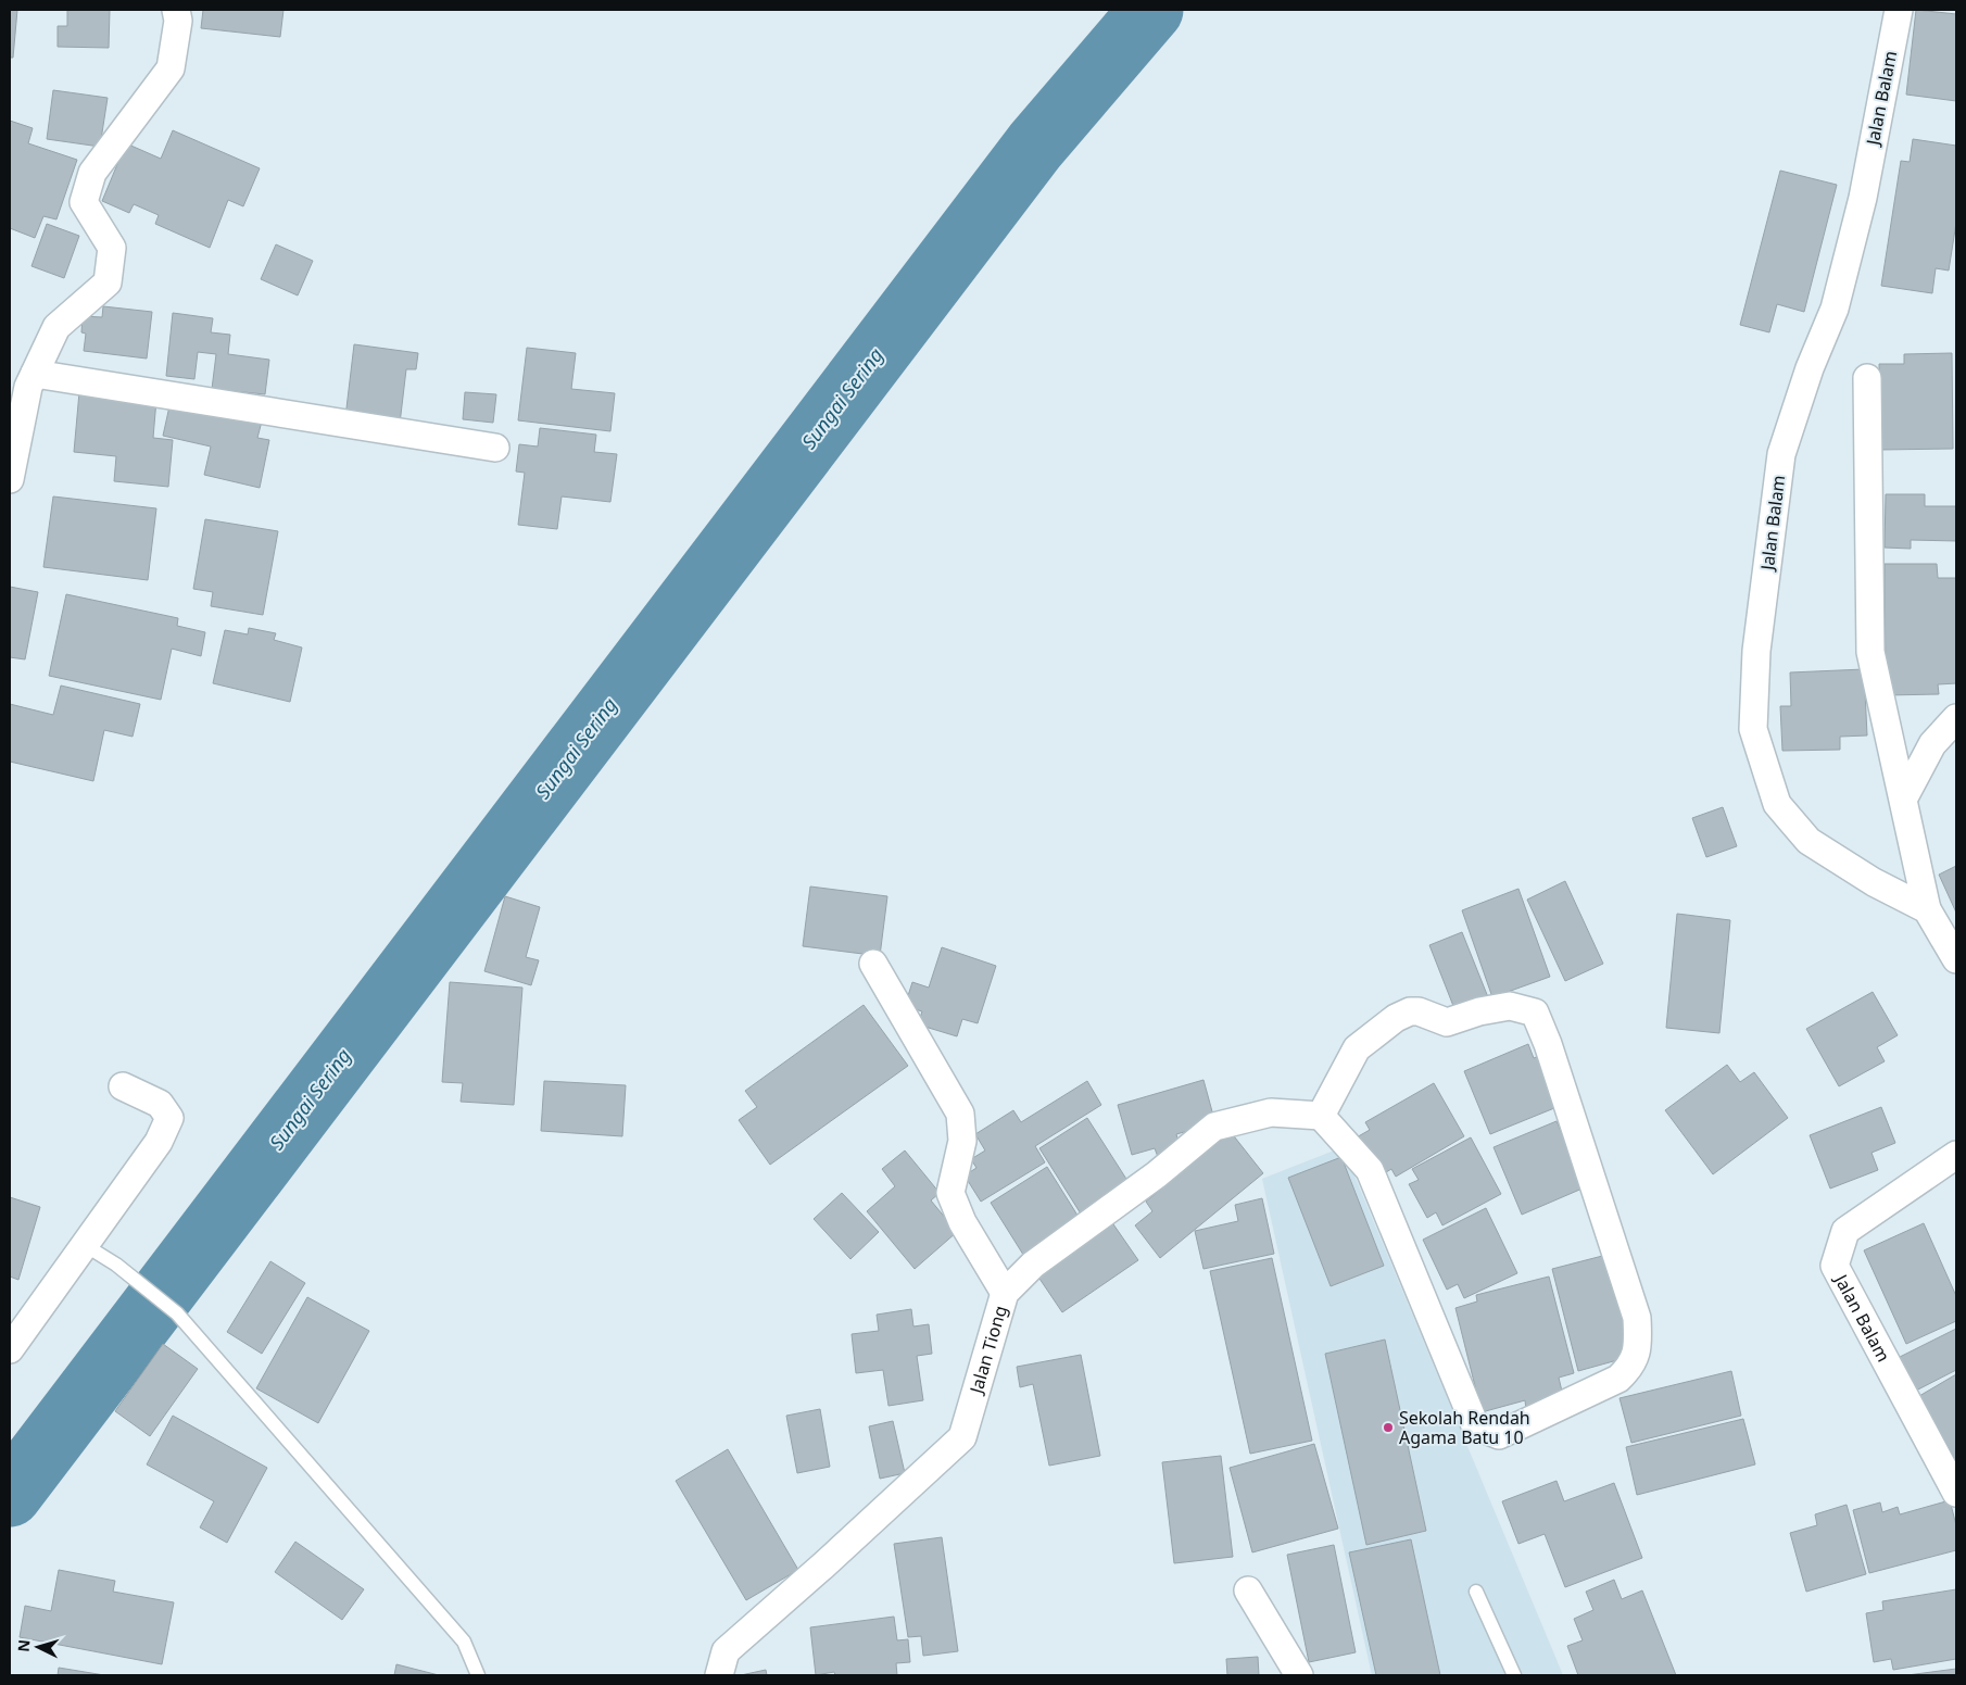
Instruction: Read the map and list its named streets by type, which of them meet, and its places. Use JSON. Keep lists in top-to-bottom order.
{
  "streets": {
    "street": ["Jalan Balam", "Jalan Tiong"]
  },
  "water": ["Sungai Sering"],
  "places": ["Sekolah Rendah Agama Batu 10"],
  "north": "left"
}
